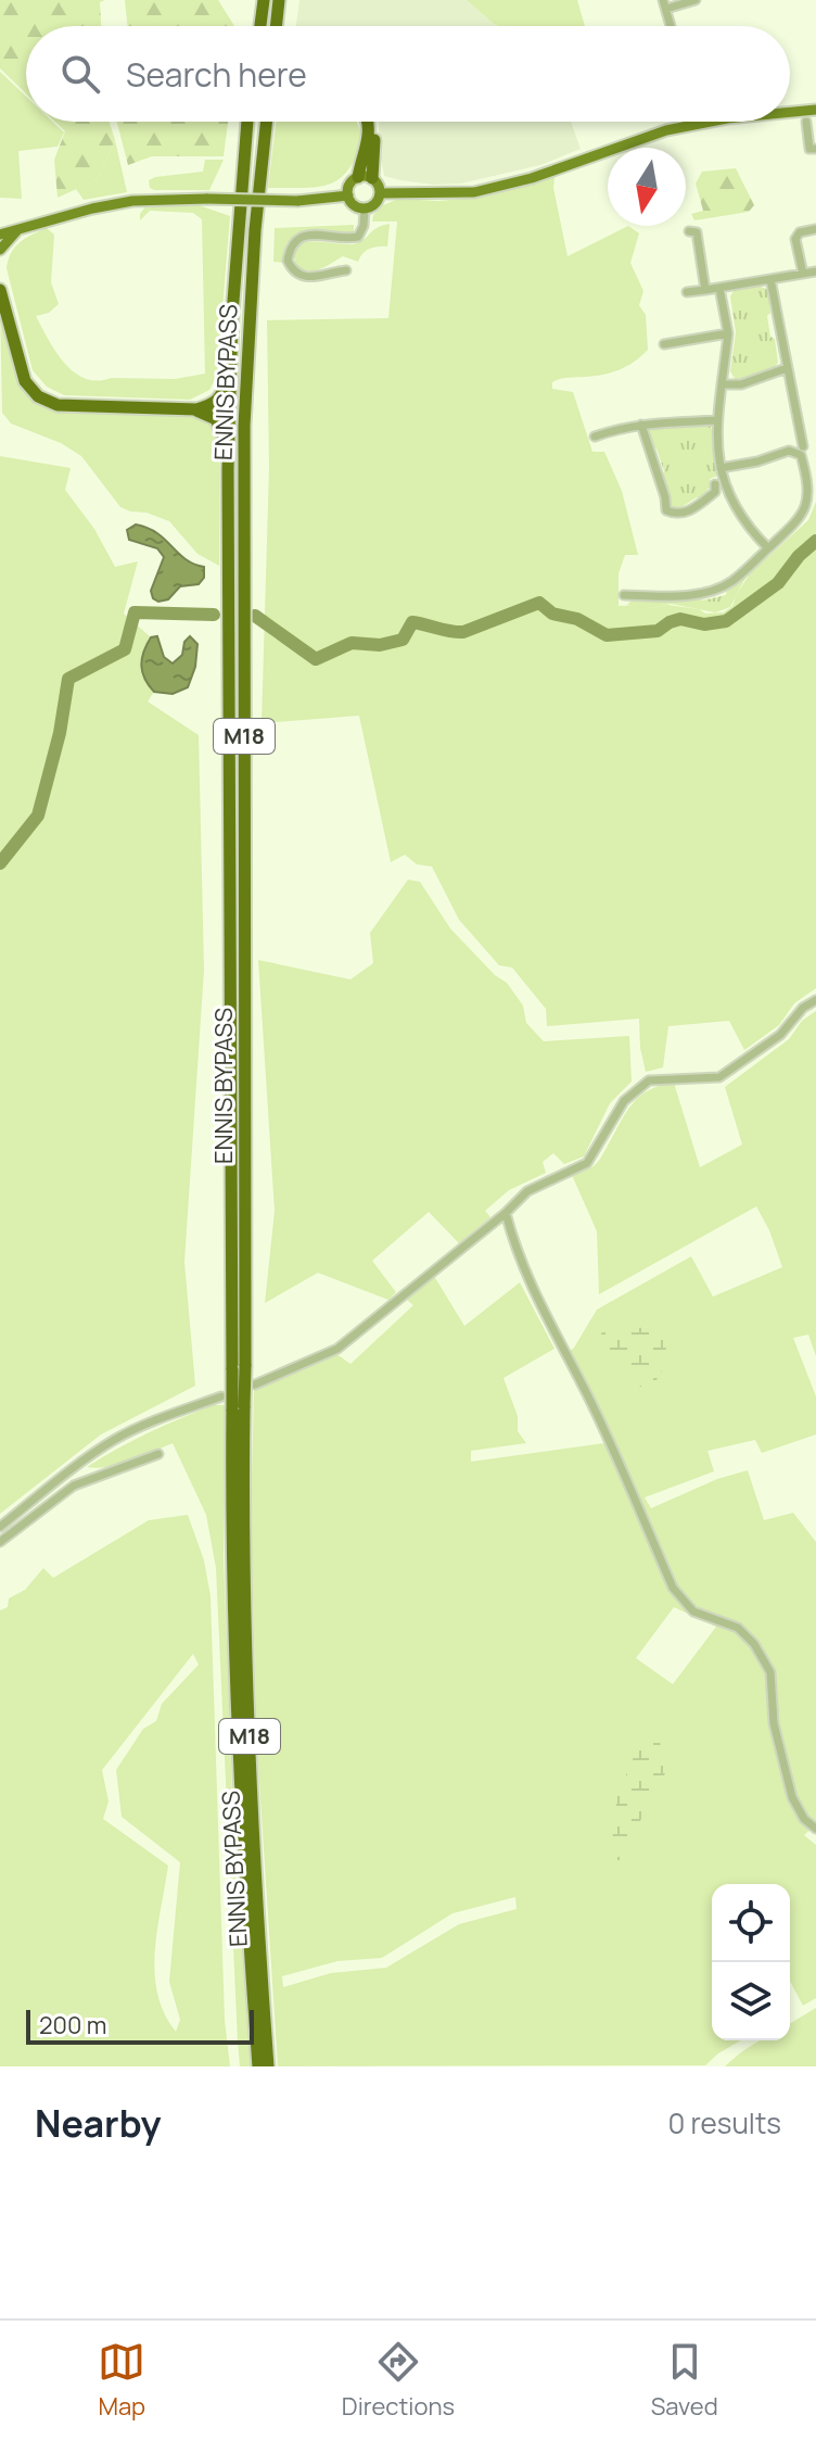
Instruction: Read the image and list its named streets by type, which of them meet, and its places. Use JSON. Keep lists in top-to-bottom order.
{
  "streets": {
    "highway": ["ENNIS BYPASS", "M18"]
  },
  "scale_bar": "200 m",
  "north": "bottom",
  "page": {
    "search": "Search here",
    "scale": "200 m",
    "heading": ["Nearby", "0 results"],
    "nav": ["Map", "Directions", "Saved"]
  }
}
